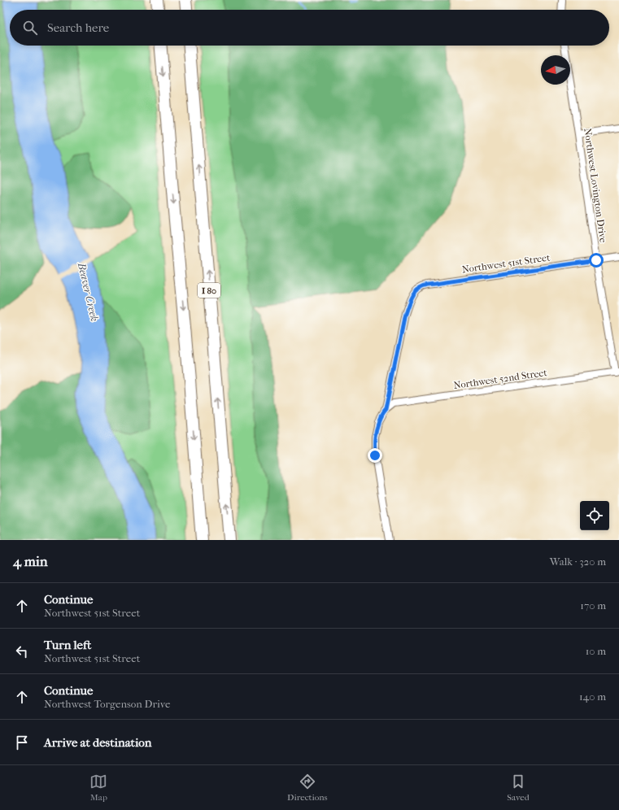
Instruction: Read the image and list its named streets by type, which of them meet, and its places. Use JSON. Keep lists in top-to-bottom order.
{
  "streets": {
    "highway": ["I 80"],
    "street": ["Northwest Lovington Drive", "Northwest 51st Street", "Northwest 52nd Street"]
  },
  "crossings": [
    ["Northwest Lovington Drive", "Northwest 51st Street"],
    ["Northwest Lovington Drive", "Northwest 52nd Street"],
    ["Northwest 51st Street", "Northwest 52nd Street"]
  ],
  "water": ["Beaver Creek"],
  "north": "left",
  "page": {
    "search": "Search here",
    "heading": ["4 min", "Walk · 320 m"],
    "list": [
      ["Continue", "Northwest 51st Street", "170 m"],
      ["Turn left", "Northwest 51st Street", "10 m"],
      ["Continue", "Northwest Torgenson Drive", "140 m"],
      "Arrive at destination"
    ],
    "nav": ["Map", "Directions", "Saved"]
  }
}
